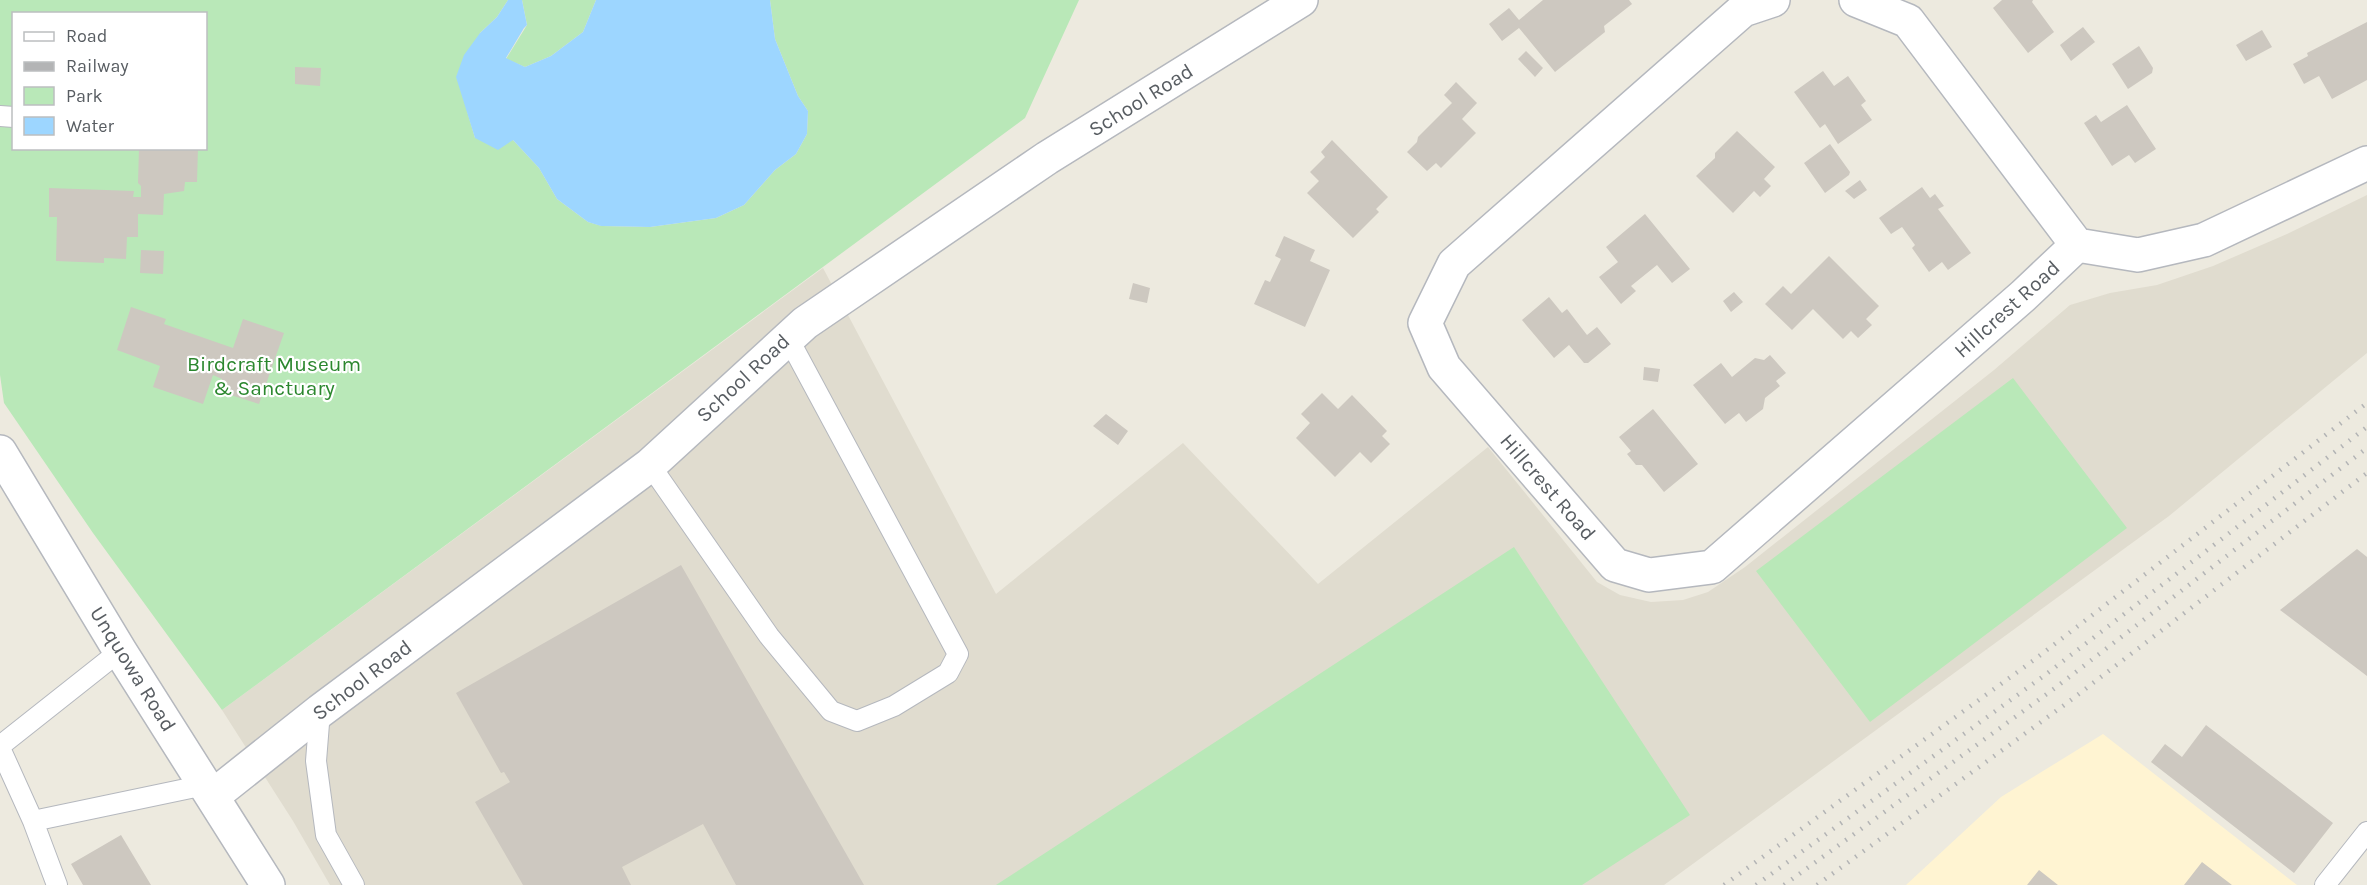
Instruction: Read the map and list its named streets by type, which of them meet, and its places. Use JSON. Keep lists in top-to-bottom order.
{
  "streets": {
    "street": ["School Road", "Hillcrest Road", "Unquowa Road"]
  },
  "crossings": [
    ["School Road", "Unquowa Road"]
  ],
  "parks": ["Birdcraft Museum & Sanctuary"],
  "legend": [
    "Road",
    "Railway",
    "Park",
    "Water"
  ]
}
